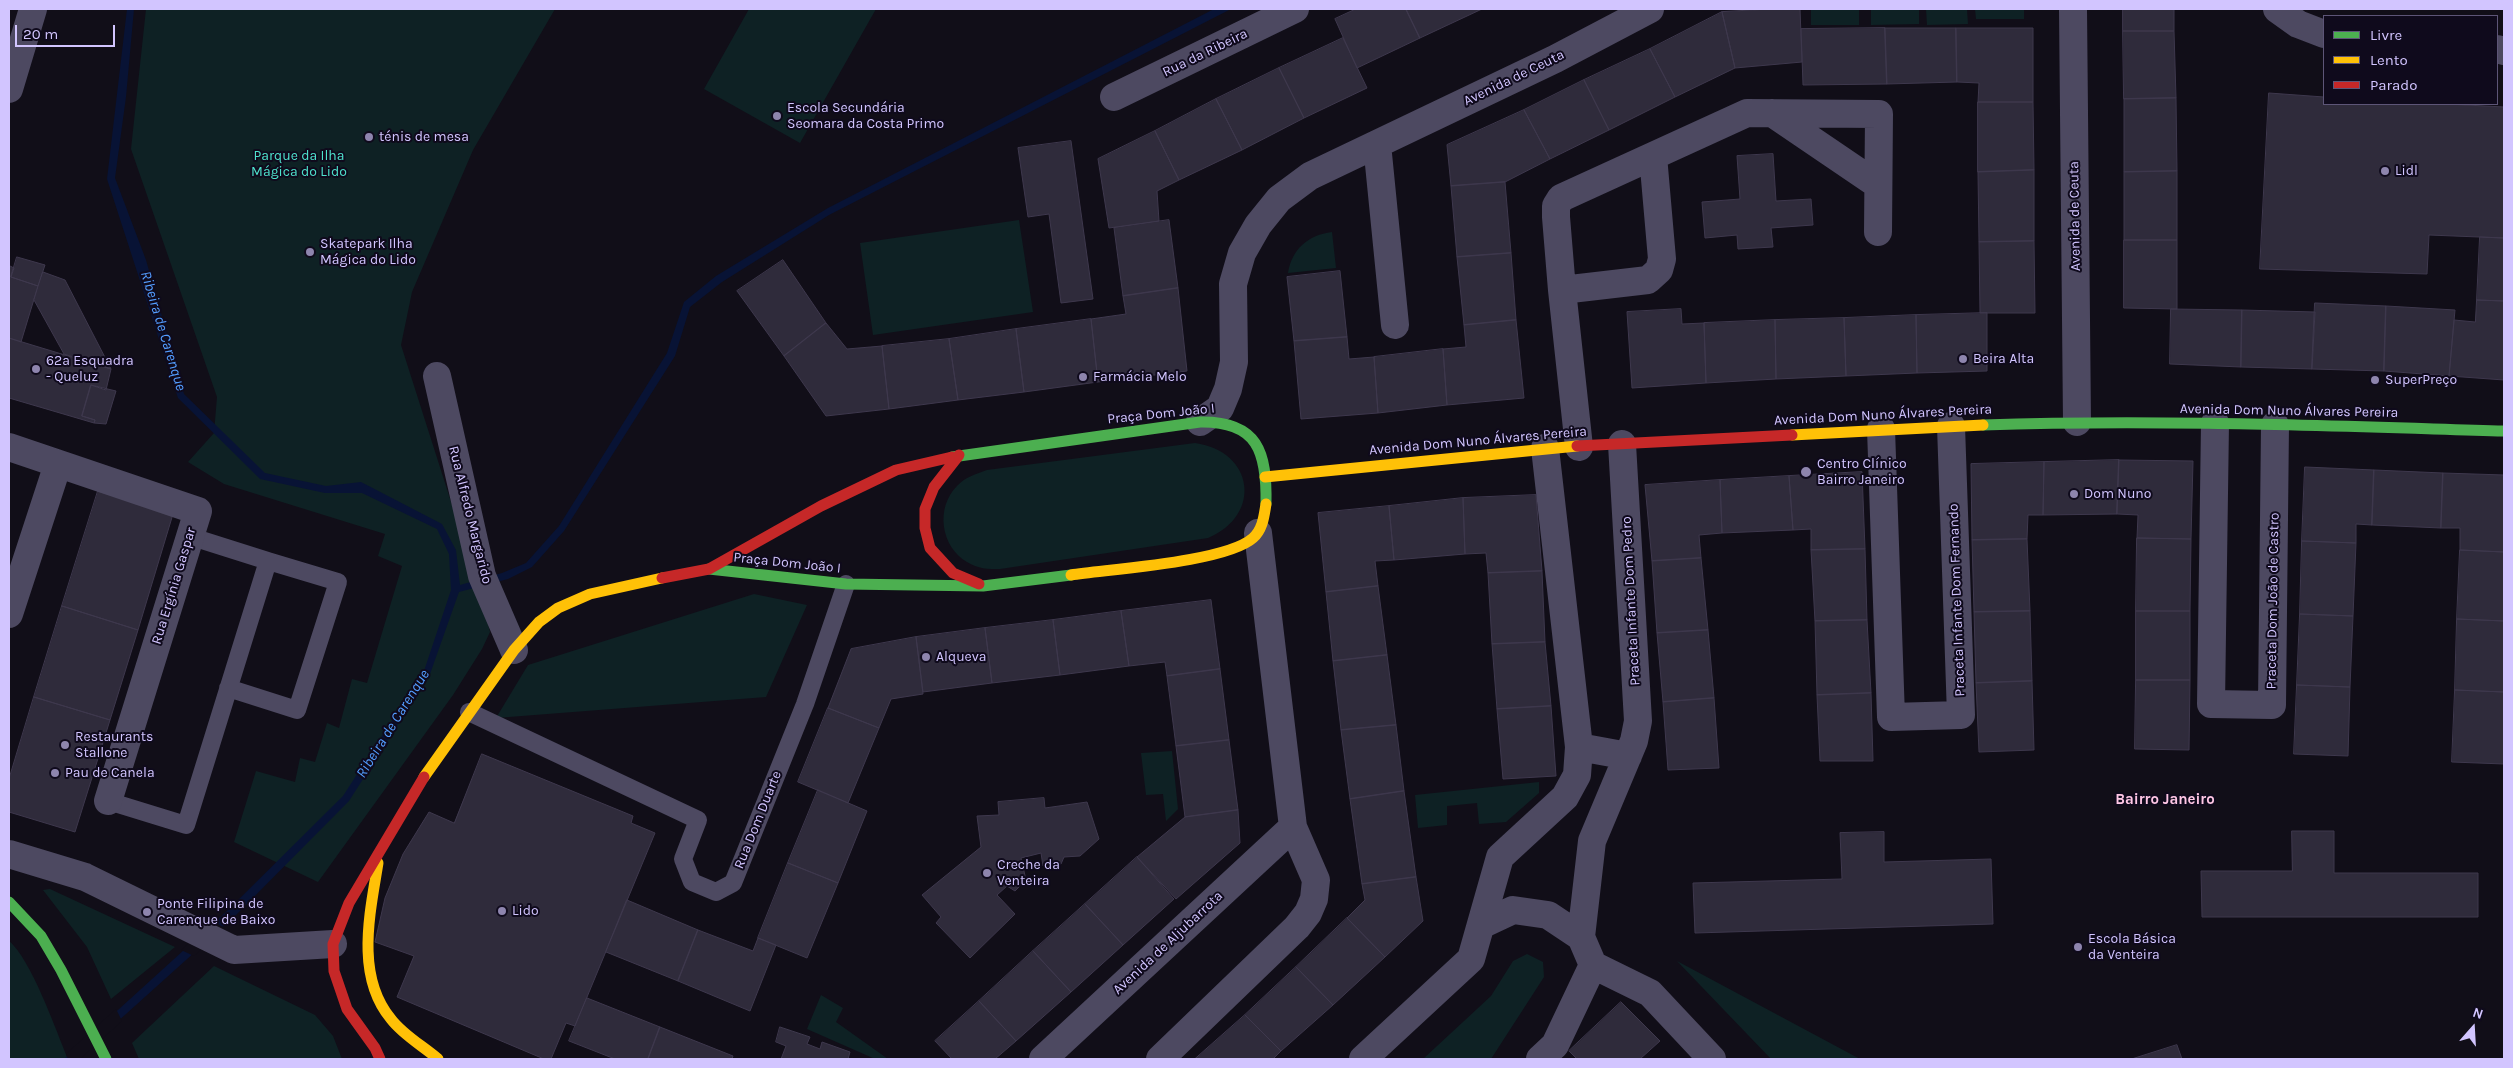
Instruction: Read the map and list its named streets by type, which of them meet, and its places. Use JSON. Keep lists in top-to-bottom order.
{
  "streets": {
    "street": [
      "Rua da Ribeira",
      "Avenida de Ceuta",
      "Avenida Dom Nuno Álvares Pereira",
      "Praça Dom João I",
      "Rua Alfredo Margarido",
      "Rua Ergínia Gaspar",
      "Praceta Infante Dom Fernando",
      "Praceta Infante Dom Pedro",
      "Praceta Dom João de Castro",
      "Avenida de Aljubarrota"
    ],
    "lane": ["Rua Dom Duarte"]
  },
  "crossings": [
    ["Avenida de Ceuta", "Avenida Dom Nuno Álvares Pereira"],
    ["Avenida de Ceuta", "Praça Dom João I"],
    ["Avenida Dom Nuno Álvares Pereira", "Praça Dom João I"],
    ["Avenida Dom Nuno Álvares Pereira", "Praceta Infante Dom Fernando"],
    ["Avenida Dom Nuno Álvares Pereira", "Praceta Infante Dom Pedro"],
    ["Avenida Dom Nuno Álvares Pereira", "Praceta Dom João de Castro"],
    ["Praça Dom João I", "Rua Dom Duarte"]
  ],
  "districts": ["Bairro Janeiro"],
  "water": ["Ribeira de Carenque"],
  "parks": ["Parque da Ilha Mágica do Lido"],
  "places": [
    "Escola Secundária Seomara da Costa Primo",
    "ténis de mesa",
    "Lidl",
    "Skatepark Ilha Mágica do Lido",
    "Beira Alta",
    "62ª Esquadra - Queluz",
    "Farmácia Melo",
    "SuperPreço",
    "Centro Clínico Bairro Janeiro",
    "Dom Nuno",
    "Alqueva",
    "Restaurants Stallone",
    "Pau de Canela",
    "Creche da Venteira",
    "Lido",
    "Ponte Filipina de Carenque de Baixo",
    "Escola Básica da Venteira"
  ],
  "legend": ["Livre", "Lento", "Parado"],
  "scale_bar": "20 m",
  "north": "top"
}
